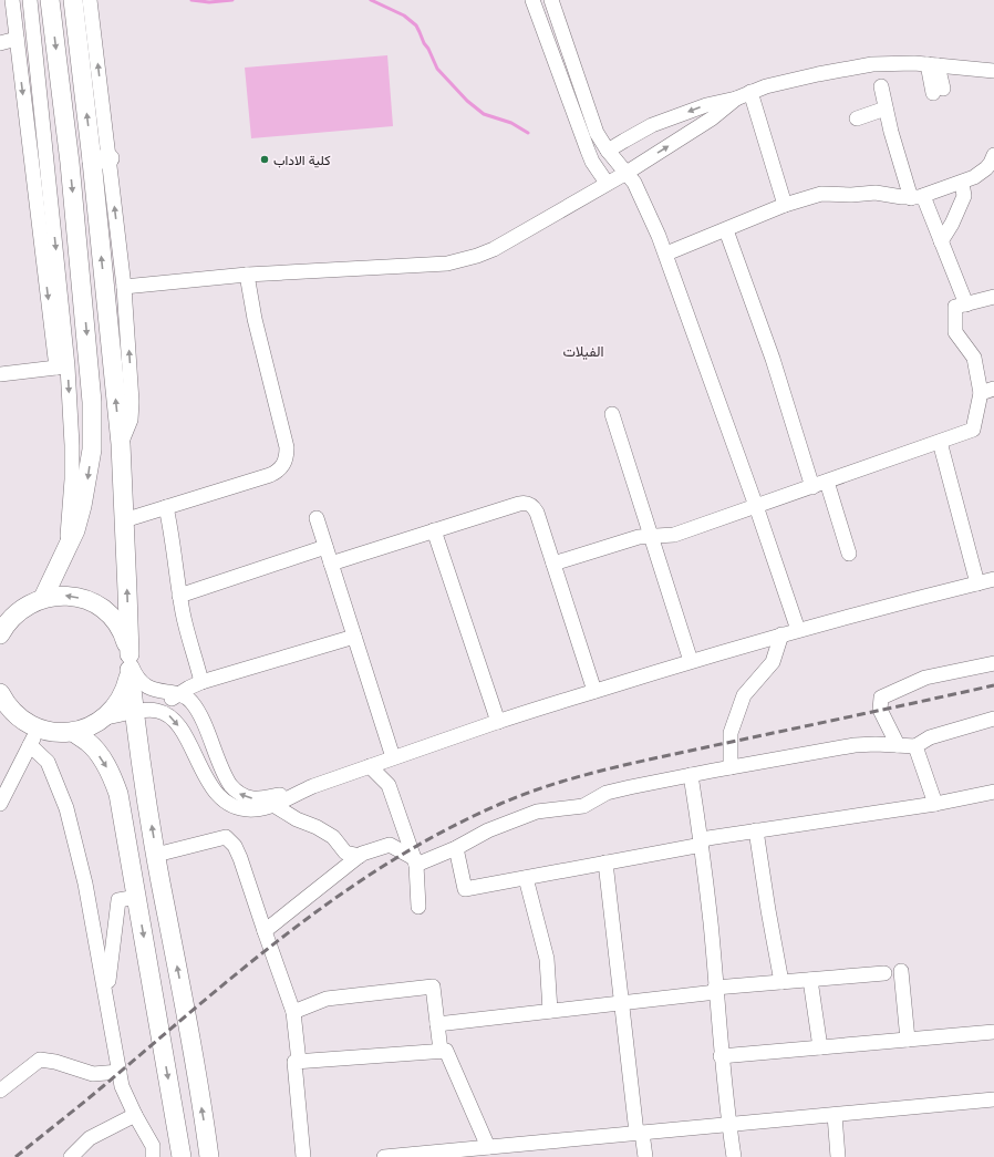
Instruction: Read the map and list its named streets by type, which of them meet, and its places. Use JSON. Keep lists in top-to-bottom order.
{
  "districts": ["الفيلات"],
  "places": ["كلية الاداب"]
}
